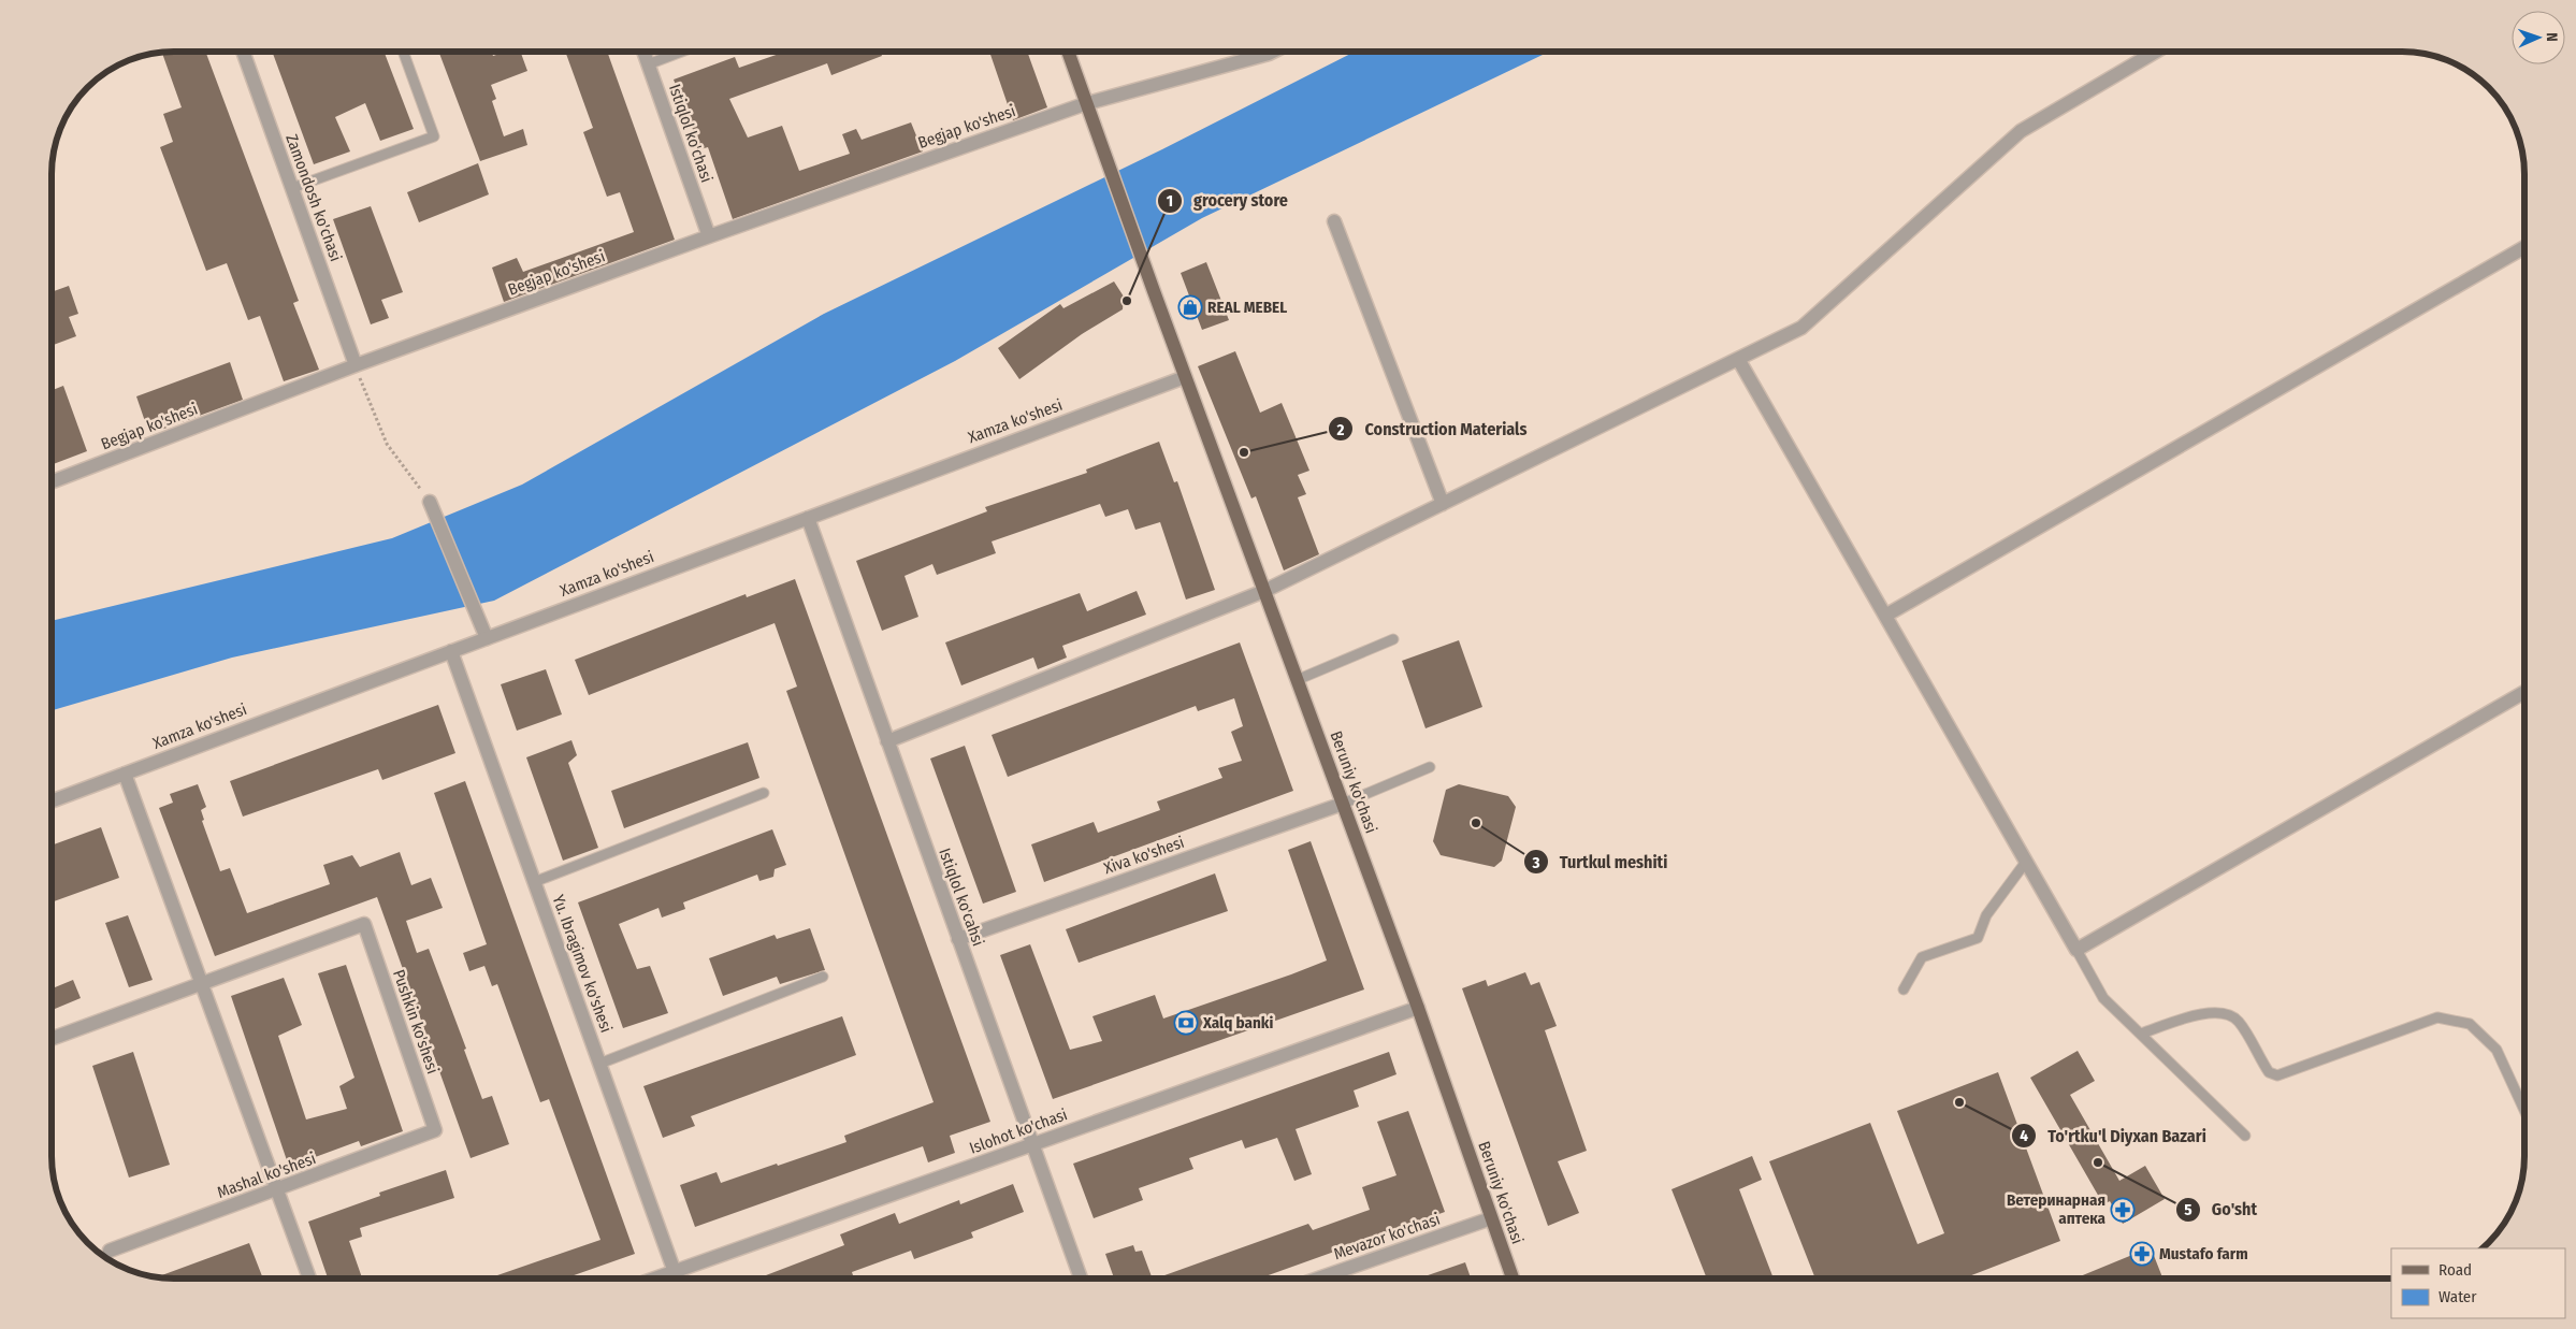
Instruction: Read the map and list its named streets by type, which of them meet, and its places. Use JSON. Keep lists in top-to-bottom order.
{
  "streets": {
    "main road": ["Beruniy ko'chasi"],
    "street": [
      "Begjap ko'shesi",
      "Istiqlol ko'chasi",
      "Zamondosh ko'chasi",
      "Xamza ko'shesi",
      "Xiva ko'shesi",
      "Istiqlol ko'cahsi",
      "Yu. Ibragimov ko'shesi",
      "Pushkin ko'shesi",
      "Islohot ko'chasi",
      "Mashal ko'shesi",
      "Mevazor ko'chasi"
    ]
  },
  "crossings": [
    ["Begjap ko'shesi", "Istiqlol ko'chasi"],
    ["Begjap ko'shesi", "Zamondosh ko'chasi"],
    ["Begjap ko'shesi", "Beruniy ko'chasi"],
    ["Xamza ko'shesi", "Beruniy ko'chasi"],
    ["Xamza ko'shesi", "Istiqlol ko'cahsi"],
    ["Xamza ko'shesi", "Yu. Ibragimov ko'shesi"],
    ["Beruniy ko'chasi", "Xiva ko'shesi"],
    ["Beruniy ko'chasi", "Islohot ko'chasi"],
    ["Beruniy ko'chasi", "Mevazor ko'chasi"],
    ["Xiva ko'shesi", "Istiqlol ko'cahsi"],
    ["Istiqlol ko'cahsi", "Islohot ko'chasi"],
    ["Yu. Ibragimov ko'shesi", "Islohot ko'chasi"],
    ["Pushkin ko'shesi", "Mashal ko'shesi"]
  ],
  "places": {
    "other": [
      "grocery store",
      "Construction Materials",
      "Turtkul meshiti",
      "To'rtku'l Diyxan Bazari",
      "Go'sht"
    ],
    "shop": ["REAL MEBEL"],
    "bank": ["Xalq banki"],
    "pharmacy": ["Ветеринарная аптека", "Mustafo farm"]
  },
  "legend": ["Road", "Water"],
  "north": "right"
}
